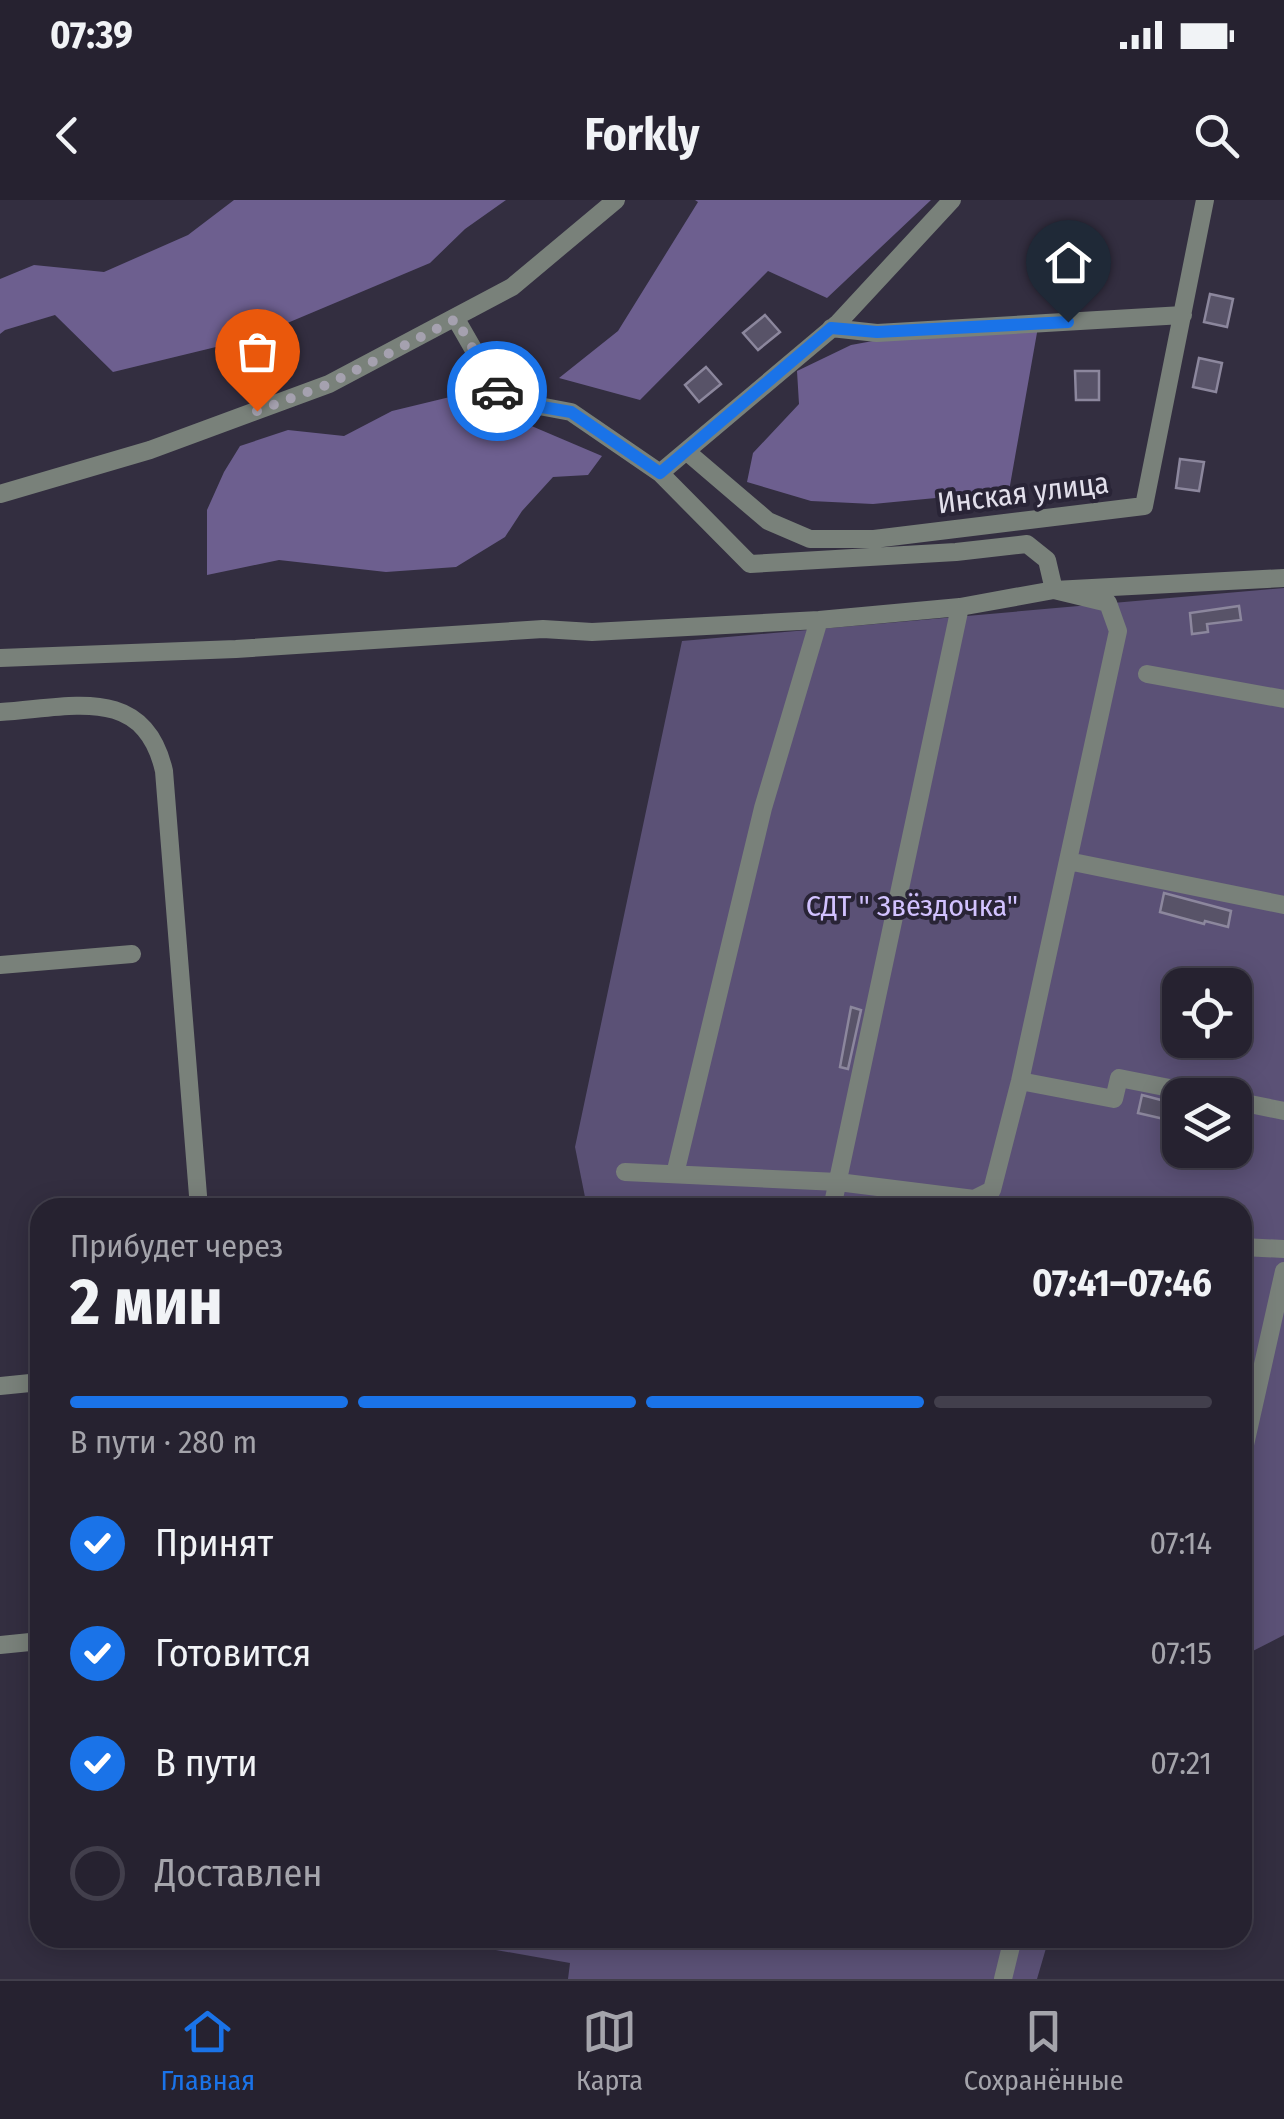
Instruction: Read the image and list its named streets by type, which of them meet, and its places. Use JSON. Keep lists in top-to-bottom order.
{
  "streets": {
    "street": ["Инская улица"]
  },
  "parks": ["СДТ \" Звёздочка\""],
  "page": {
    "status": "07:39",
    "header": "Forkly",
    "heading": ["2 мин", "Прибудет через", "07:41–07:46"],
    "bar": "В пути · 280 m",
    "list": [
      ["Принят", "07:14"],
      ["Готовится", "07:15"],
      ["В пути", "07:21"],
      "Доставлен"
    ],
    "tabs": ["Главная", "Карта", "Сохранённые"]
  }
}
